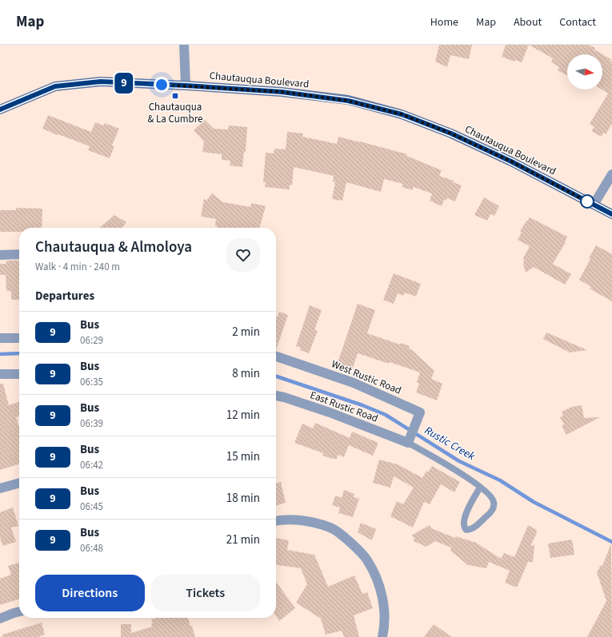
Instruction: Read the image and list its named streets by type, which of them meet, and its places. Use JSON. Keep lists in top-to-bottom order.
{
  "streets": {
    "street": ["Chautauqua Boulevard", "West Rustic Road", "East Rustic Road"]
  },
  "crossings": [
    ["West Rustic Road", "East Rustic Road"]
  ],
  "water": ["Rustic Creek"],
  "places": {
    "transit": ["Chautauqua & La Cumbre"]
  },
  "lines": ["bus line 9"],
  "north": "right",
  "page": {
    "header": "Map",
    "nav": [
      "Home",
      "Map",
      "About",
      "Contact"
    ],
    "on_map": "9",
    "heading": [
      ["Chautauqua & Almoloya", "Walk · 4 min · 240 m"],
      "Departures"
    ],
    "list": [
      {
        "mark": "9",
        "name": "Bus",
        "note": "06:29",
        "value": "2 min"
      },
      {
        "mark": "9",
        "name": "Bus",
        "note": "06:35",
        "value": "8 min"
      },
      {
        "mark": "9",
        "name": "Bus",
        "note": "06:39",
        "value": "12 min"
      },
      {
        "mark": "9",
        "name": "Bus",
        "note": "06:42",
        "value": "15 min"
      },
      {
        "mark": "9",
        "name": "Bus",
        "note": "06:45",
        "value": "18 min"
      },
      {
        "mark": "9",
        "name": "Bus",
        "note": "06:48",
        "value": "21 min"
      }
    ],
    "buttons": ["Directions", "Tickets"]
  }
}
